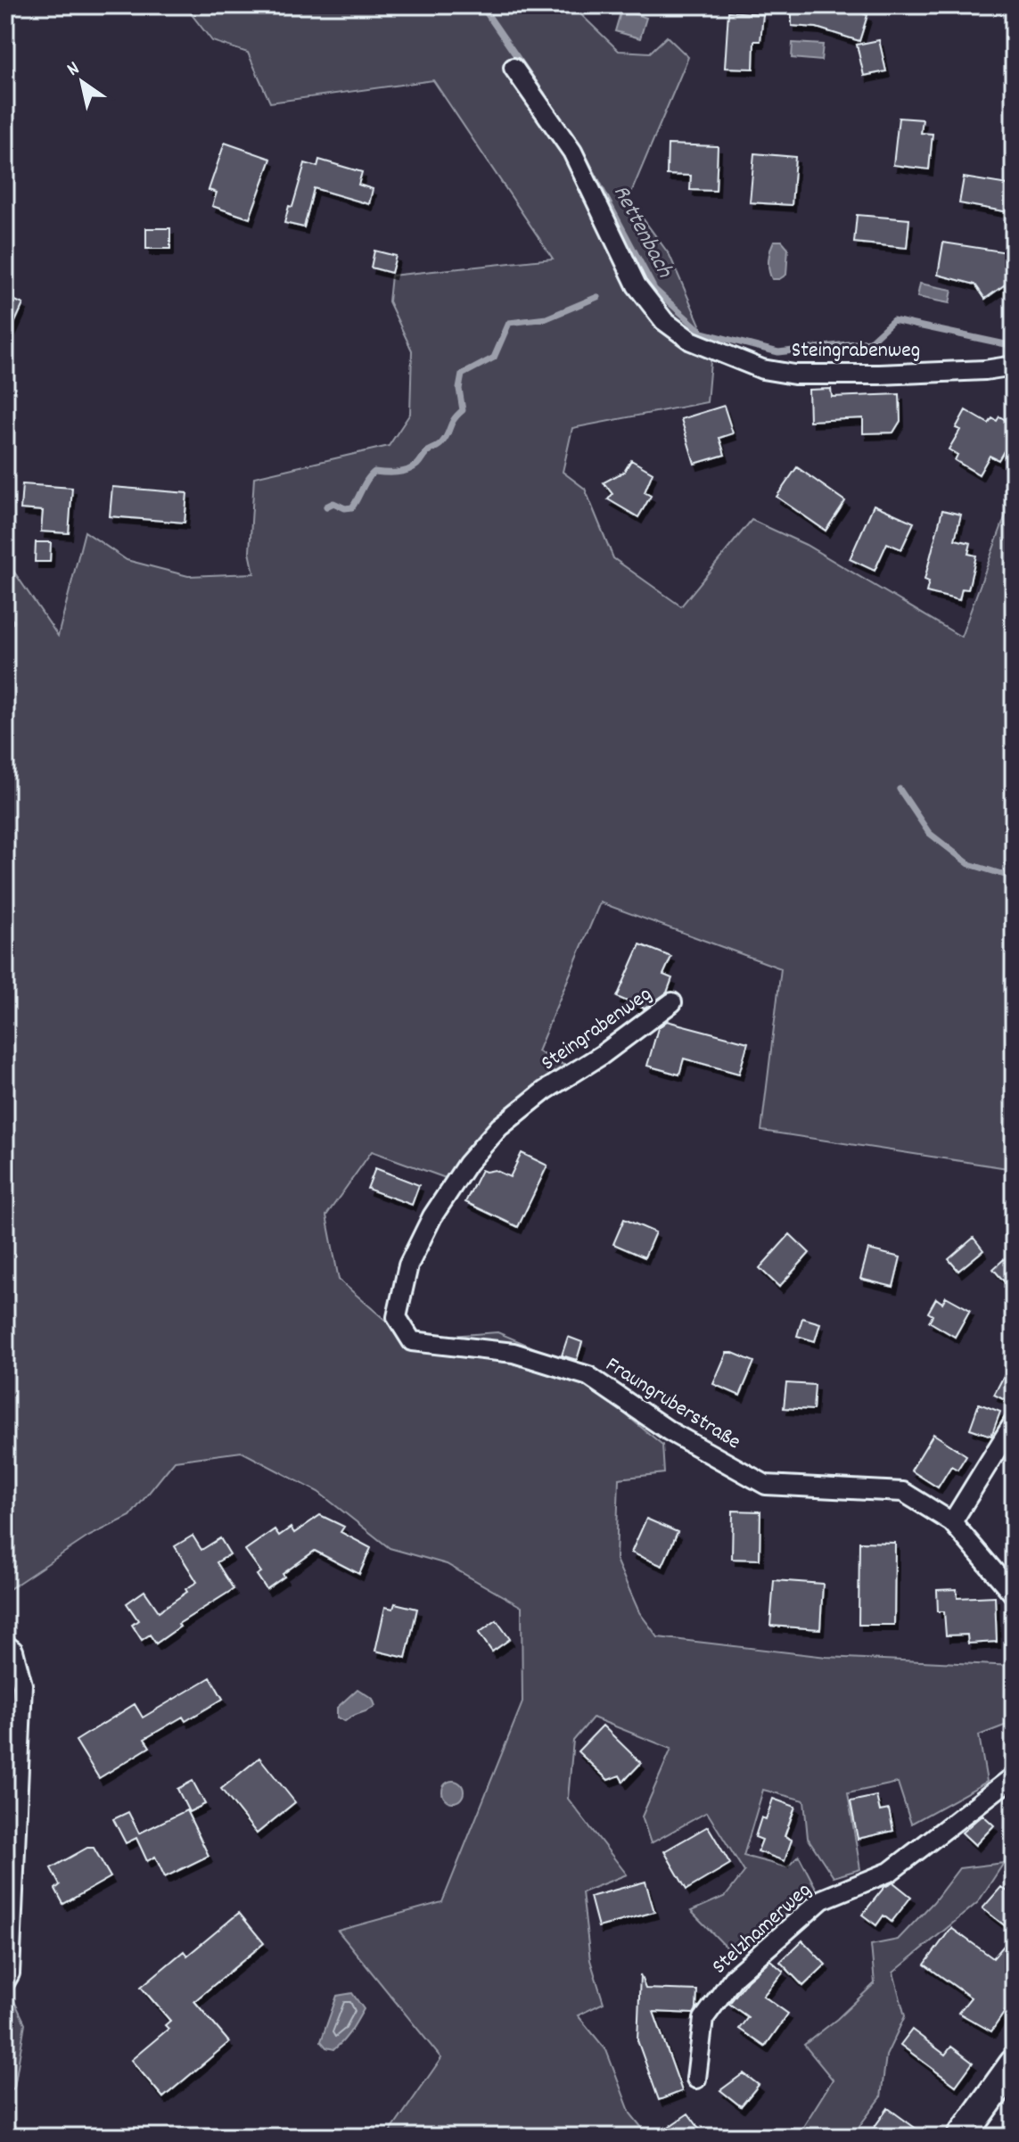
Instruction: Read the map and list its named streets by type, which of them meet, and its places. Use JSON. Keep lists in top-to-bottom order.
{
  "streets": {
    "street": ["Steingrabenweg", "Fraungruberstraße", "Stelzhamerweg"]
  },
  "crossings": [
    ["Steingrabenweg", "Fraungruberstraße"]
  ],
  "water": ["Rettenbach"],
  "north": "top left"
}
